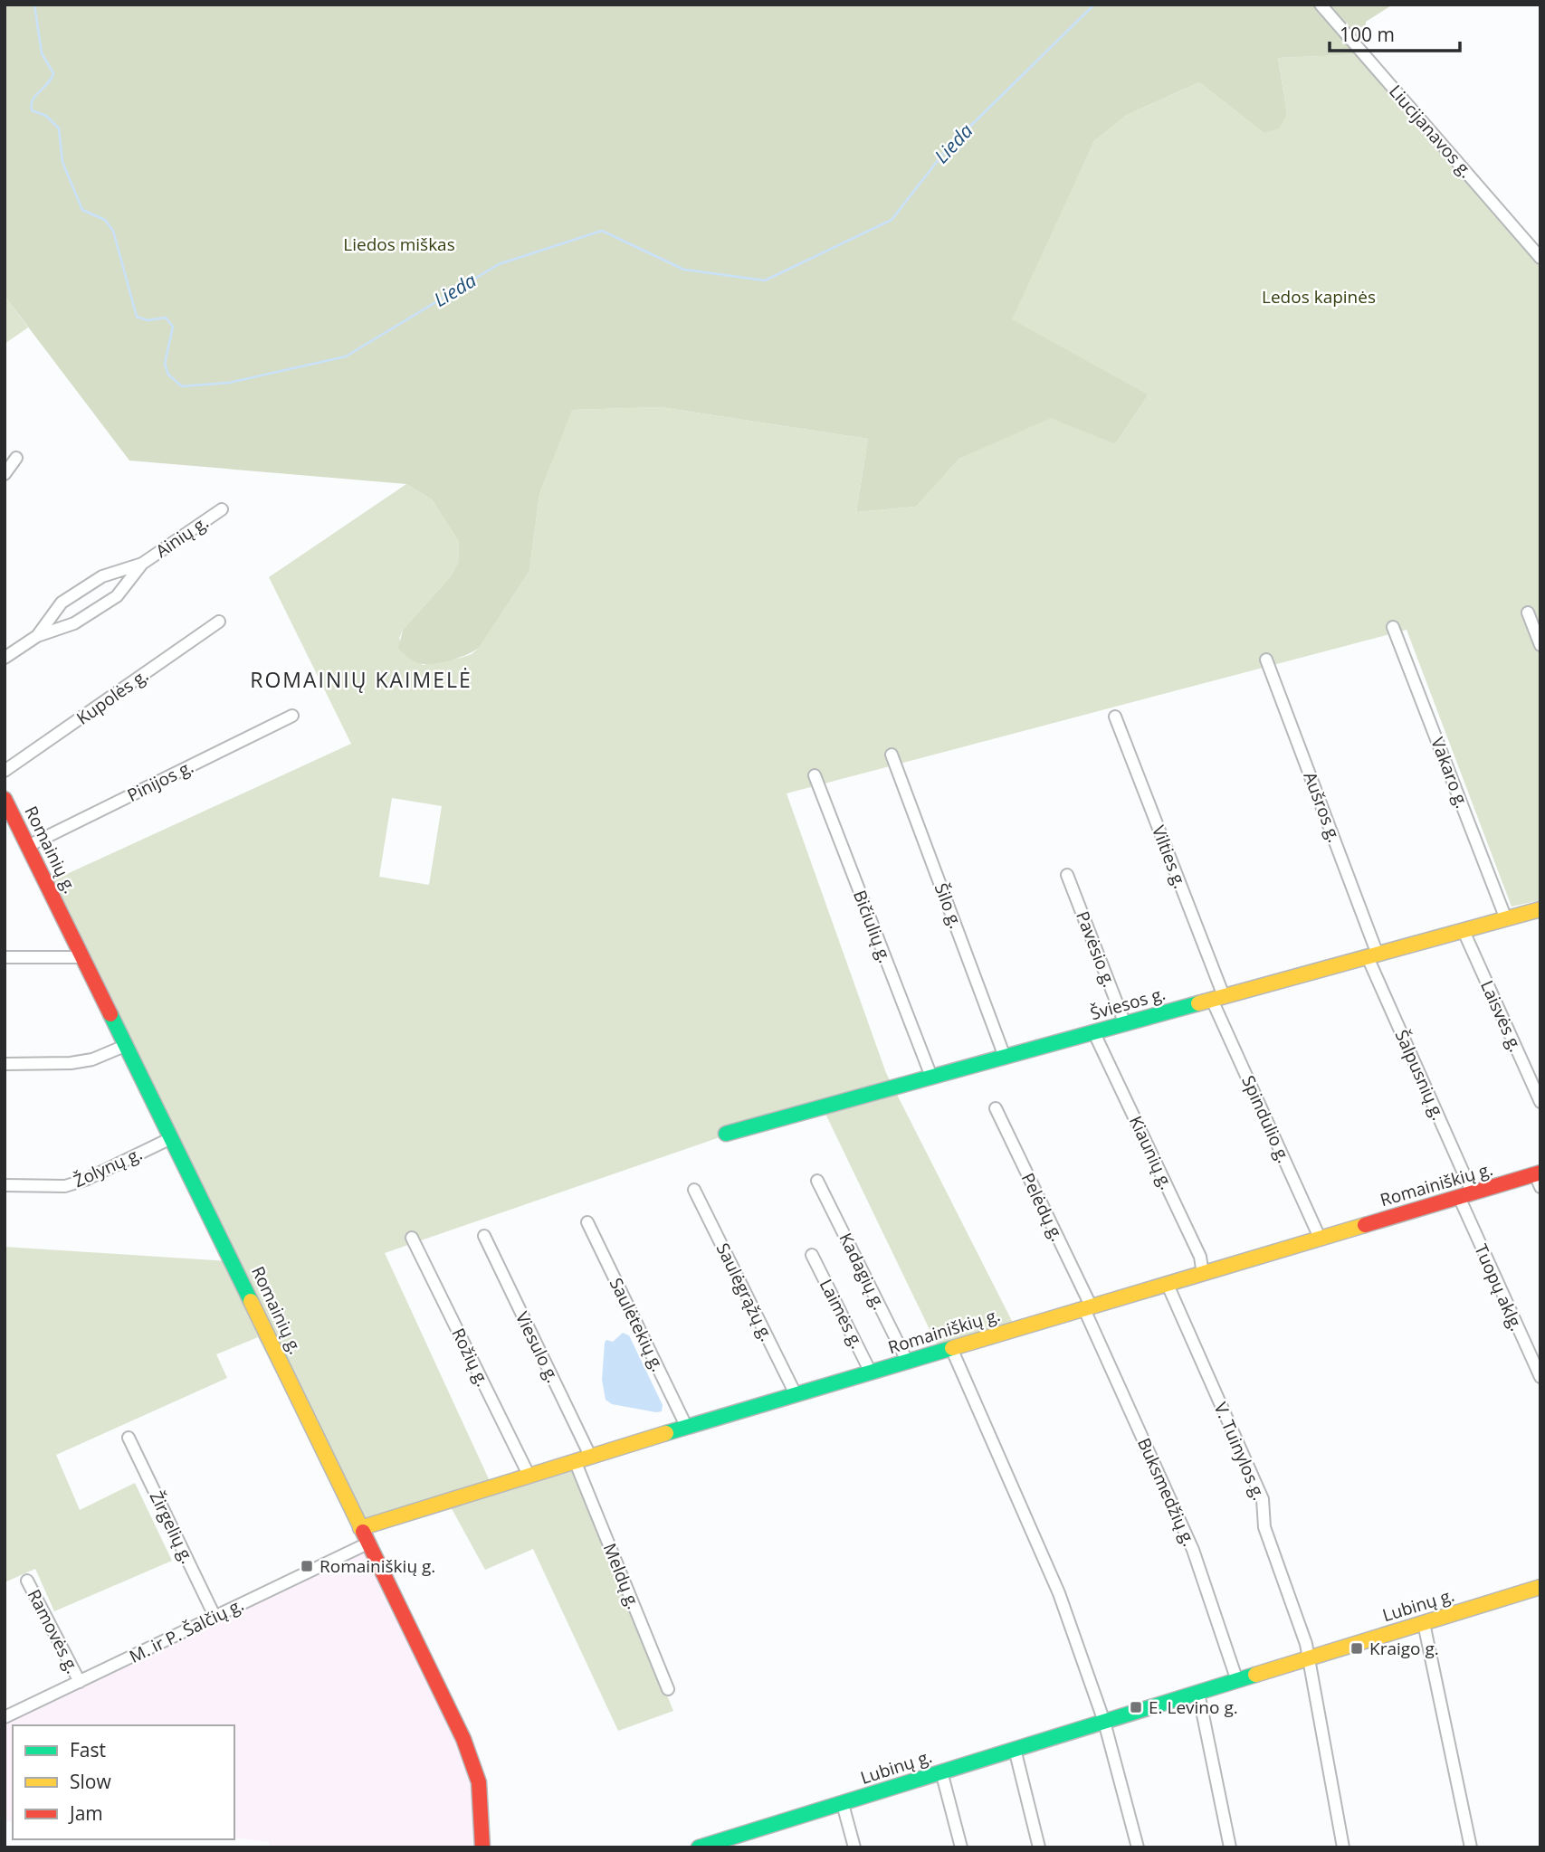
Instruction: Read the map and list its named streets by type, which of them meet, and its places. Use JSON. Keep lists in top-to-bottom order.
{
  "streets": {
    "street": [
      "Liucijanavos g.",
      "Ainių g.",
      "Kupolės g.",
      "Vakaro g.",
      "Pinijos g.",
      "Aušros g.",
      "Romainių g.",
      "Vilties g.",
      "Šilo g.",
      "Bičiulių g.",
      "Pavėsio g.",
      "Šviesos g.",
      "Laisvės g.",
      "Šalpusnių g.",
      "Spindulio g.",
      "Kiaunių g.",
      "Žolynų g.",
      "Romainiškių g.",
      "Pelėdų g.",
      "Kadagių g.",
      "Tuopų aklg.",
      "Saulėgrąžų g.",
      "Laimės g.",
      "Saulėtekių g.",
      "Viesulo g.",
      "Rožių g.",
      "V. Tuinylos g.",
      "Buksmedžių g.",
      "Žirgelių g.",
      "Meldų g.",
      "Lubinų g.",
      "M. ir P. Šalčių g.",
      "Ramovės g."
    ]
  },
  "crossings": [
    ["Vakaro g.", "Šviesos g."],
    ["Pinijos g.", "Romainių g."],
    ["Aušros g.", "Šviesos g."],
    ["Aušros g.", "Šalpusnių g."],
    ["Romainių g.", "Žolynų g."],
    ["Romainių g.", "Romainiškių g."],
    ["Romainių g.", "M. ir P. Šalčių g."],
    ["Vilties g.", "Šviesos g."],
    ["Vilties g.", "Spindulio g."],
    ["Šilo g.", "Šviesos g."],
    ["Bičiulių g.", "Šviesos g."],
    ["Pavėsio g.", "Šviesos g."],
    ["Šviesos g.", "Laisvės g."],
    ["Šviesos g.", "Šalpusnių g."],
    ["Šviesos g.", "Spindulio g."],
    ["Šviesos g.", "Kiaunių g."],
    ["Šalpusnių g.", "Romainiškių g."],
    ["Šalpusnių g.", "Tuopų aklg."],
    ["Spindulio g.", "Romainiškių g."],
    ["Kiaunių g.", "Romainiškių g."],
    ["Romainiškių g.", "Pelėdų g."],
    ["Romainiškių g.", "Kadagių g."],
    ["Romainiškių g.", "Tuopų aklg."],
    ["Romainiškių g.", "Saulėgrąžų g."],
    ["Romainiškių g.", "Laimės g."],
    ["Romainiškių g.", "Saulėtekių g."],
    ["Romainiškių g.", "Viesulo g."],
    ["Romainiškių g.", "Rožių g."],
    ["Romainiškių g.", "V. Tuinylos g."],
    ["Romainiškių g.", "Buksmedžių g."],
    ["Romainiškių g.", "Meldų g."],
    ["Pelėdų g.", "Buksmedžių g."],
    ["V. Tuinylos g.", "Lubinų g."],
    ["Buksmedžių g.", "Lubinų g."],
    ["Žirgelių g.", "M. ir P. Šalčių g."],
    ["M. ir P. Šalčių g.", "Ramovės g."]
  ],
  "districts": ["ROMAINIŲ KAIMELĖ"],
  "water": ["Lieda"],
  "parks": ["Liedos miškas", "Ledos kapinės"],
  "places": {
    "transit": ["Romainiškių g.", "Kraigo g.", "E. Levino g."]
  },
  "legend": ["Fast", "Slow", "Jam"],
  "scale_bar": "100 m"
}
